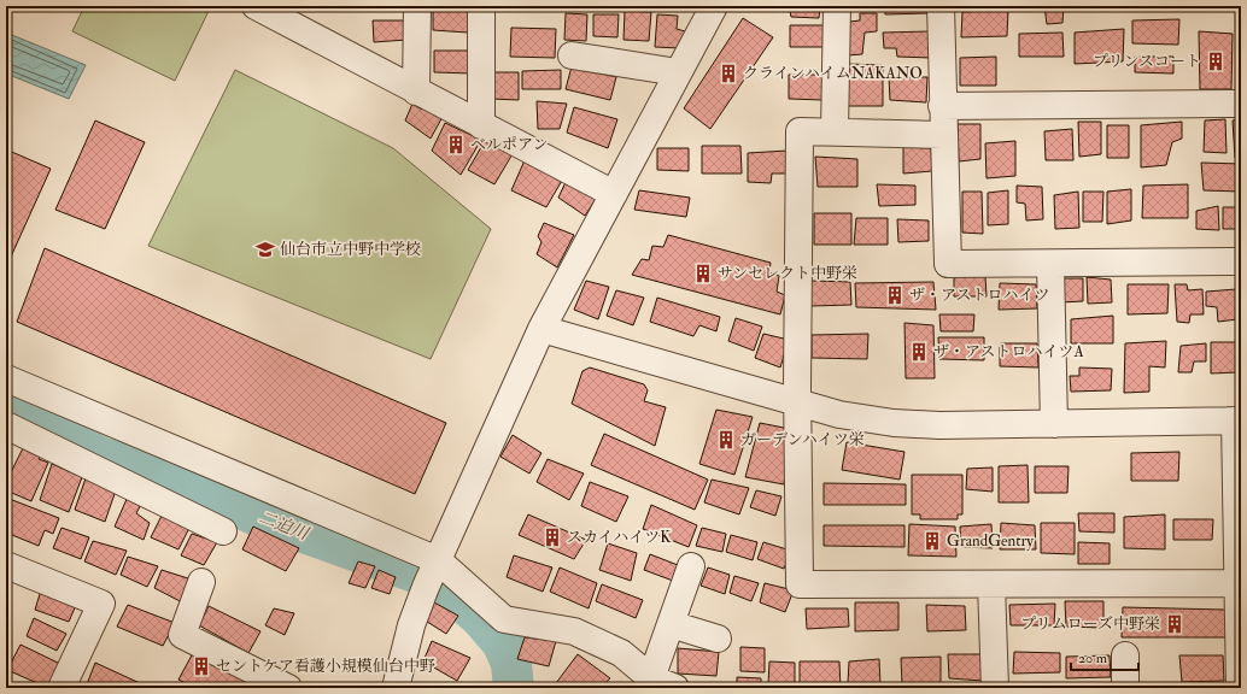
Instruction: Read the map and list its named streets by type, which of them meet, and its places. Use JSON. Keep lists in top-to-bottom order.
{
  "water": ["二迫川"],
  "places": {
    "building": [
      "プリンスコート",
      "クラインハイムNAKANO",
      "ベルポアン",
      "サンセレクト中野栄",
      "ザ・アストロハイツ",
      "ザ・アストロハイツA",
      "ガーデンハイツ栄",
      "スカイハイツK",
      "GrandGentry",
      "プリムローズ中野栄",
      "セントケア看護小規模仙台中野"
    ],
    "school or university": ["仙台市立中野中学校"]
  },
  "scale_bar": "20 m"
}
